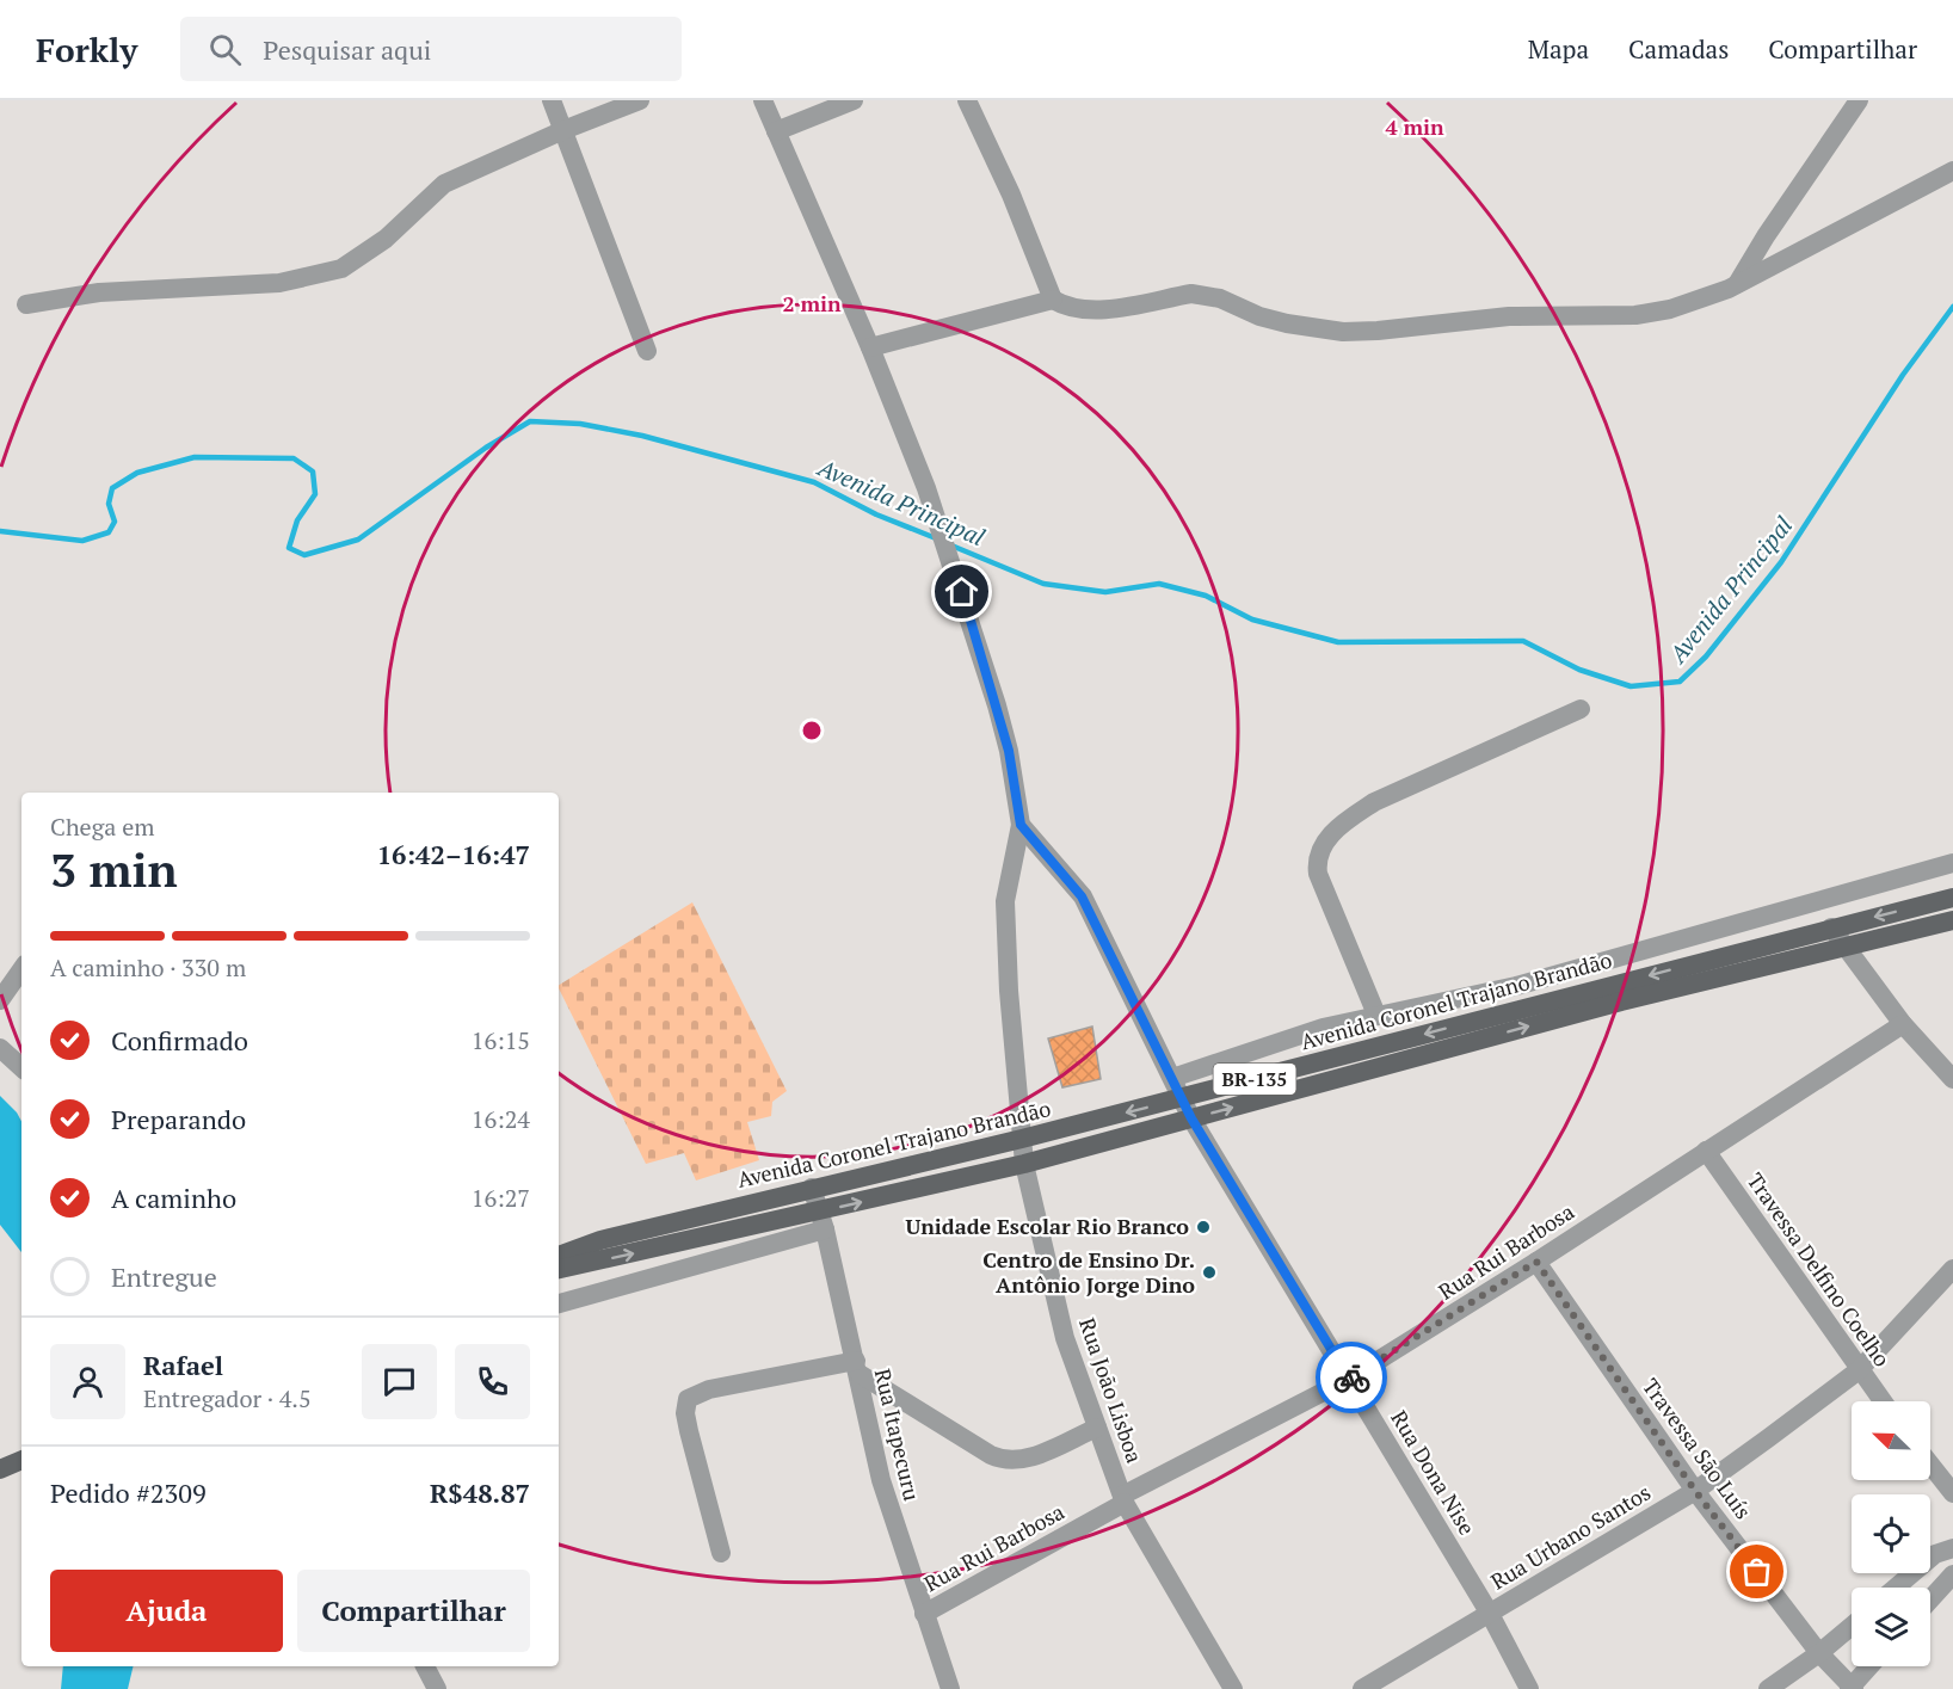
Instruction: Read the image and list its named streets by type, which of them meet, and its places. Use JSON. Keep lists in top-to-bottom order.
{
  "streets": {
    "main road": ["Avenida Coronel Trajano Brandão", "BR-135"],
    "street": [
      "Rua Rui Barbosa",
      "Travessa Delfino Coelho",
      "Rua João Lisboa",
      "Rua Itapecuru",
      "Travessa São Luís",
      "Rua Dona Nise",
      "Rua Urbano Santos"
    ]
  },
  "crossings": [
    ["Avenida Coronel Trajano Brandão", "Rua João Lisboa"],
    ["Avenida Coronel Trajano Brandão", "Rua Itapecuru"],
    ["Avenida Coronel Trajano Brandão", "Rua Dona Nise"],
    ["Rua Rui Barbosa", "Travessa Delfino Coelho"],
    ["Rua Rui Barbosa", "Rua João Lisboa"],
    ["Rua Rui Barbosa", "Rua Itapecuru"],
    ["Rua Rui Barbosa", "Travessa São Luís"],
    ["Rua Rui Barbosa", "Rua Dona Nise"],
    ["Travessa Delfino Coelho", "Rua Urbano Santos"],
    ["Travessa São Luís", "Rua Urbano Santos"],
    ["Rua Dona Nise", "Rua Urbano Santos"]
  ],
  "water": ["Avenida Principal"],
  "places": ["Unidade Escolar Rio Branco", "Centro de Ensino Dr. Antônio Jorge Dino"],
  "north": "top left",
  "page": {
    "header": "Forkly",
    "search": "Pesquisar aqui",
    "nav": ["Mapa", "Camadas", "Compartilhar"],
    "heading": ["3 min", "Chega em", "16:42–16:47"],
    "panel": [
      "Rafael",
      "Entregador · 4.5",
      "Pedido #2309",
      "R$48.87"
    ],
    "bar": "A caminho · 330 m",
    "list": [
      ["Confirmado", "16:15"],
      ["Preparando", "16:24"],
      ["A caminho", "16:27"],
      "Entregue"
    ],
    "buttons": ["Ajuda", "Compartilhar"]
  },
  "rings": ["4 min", "2 min"]
}
